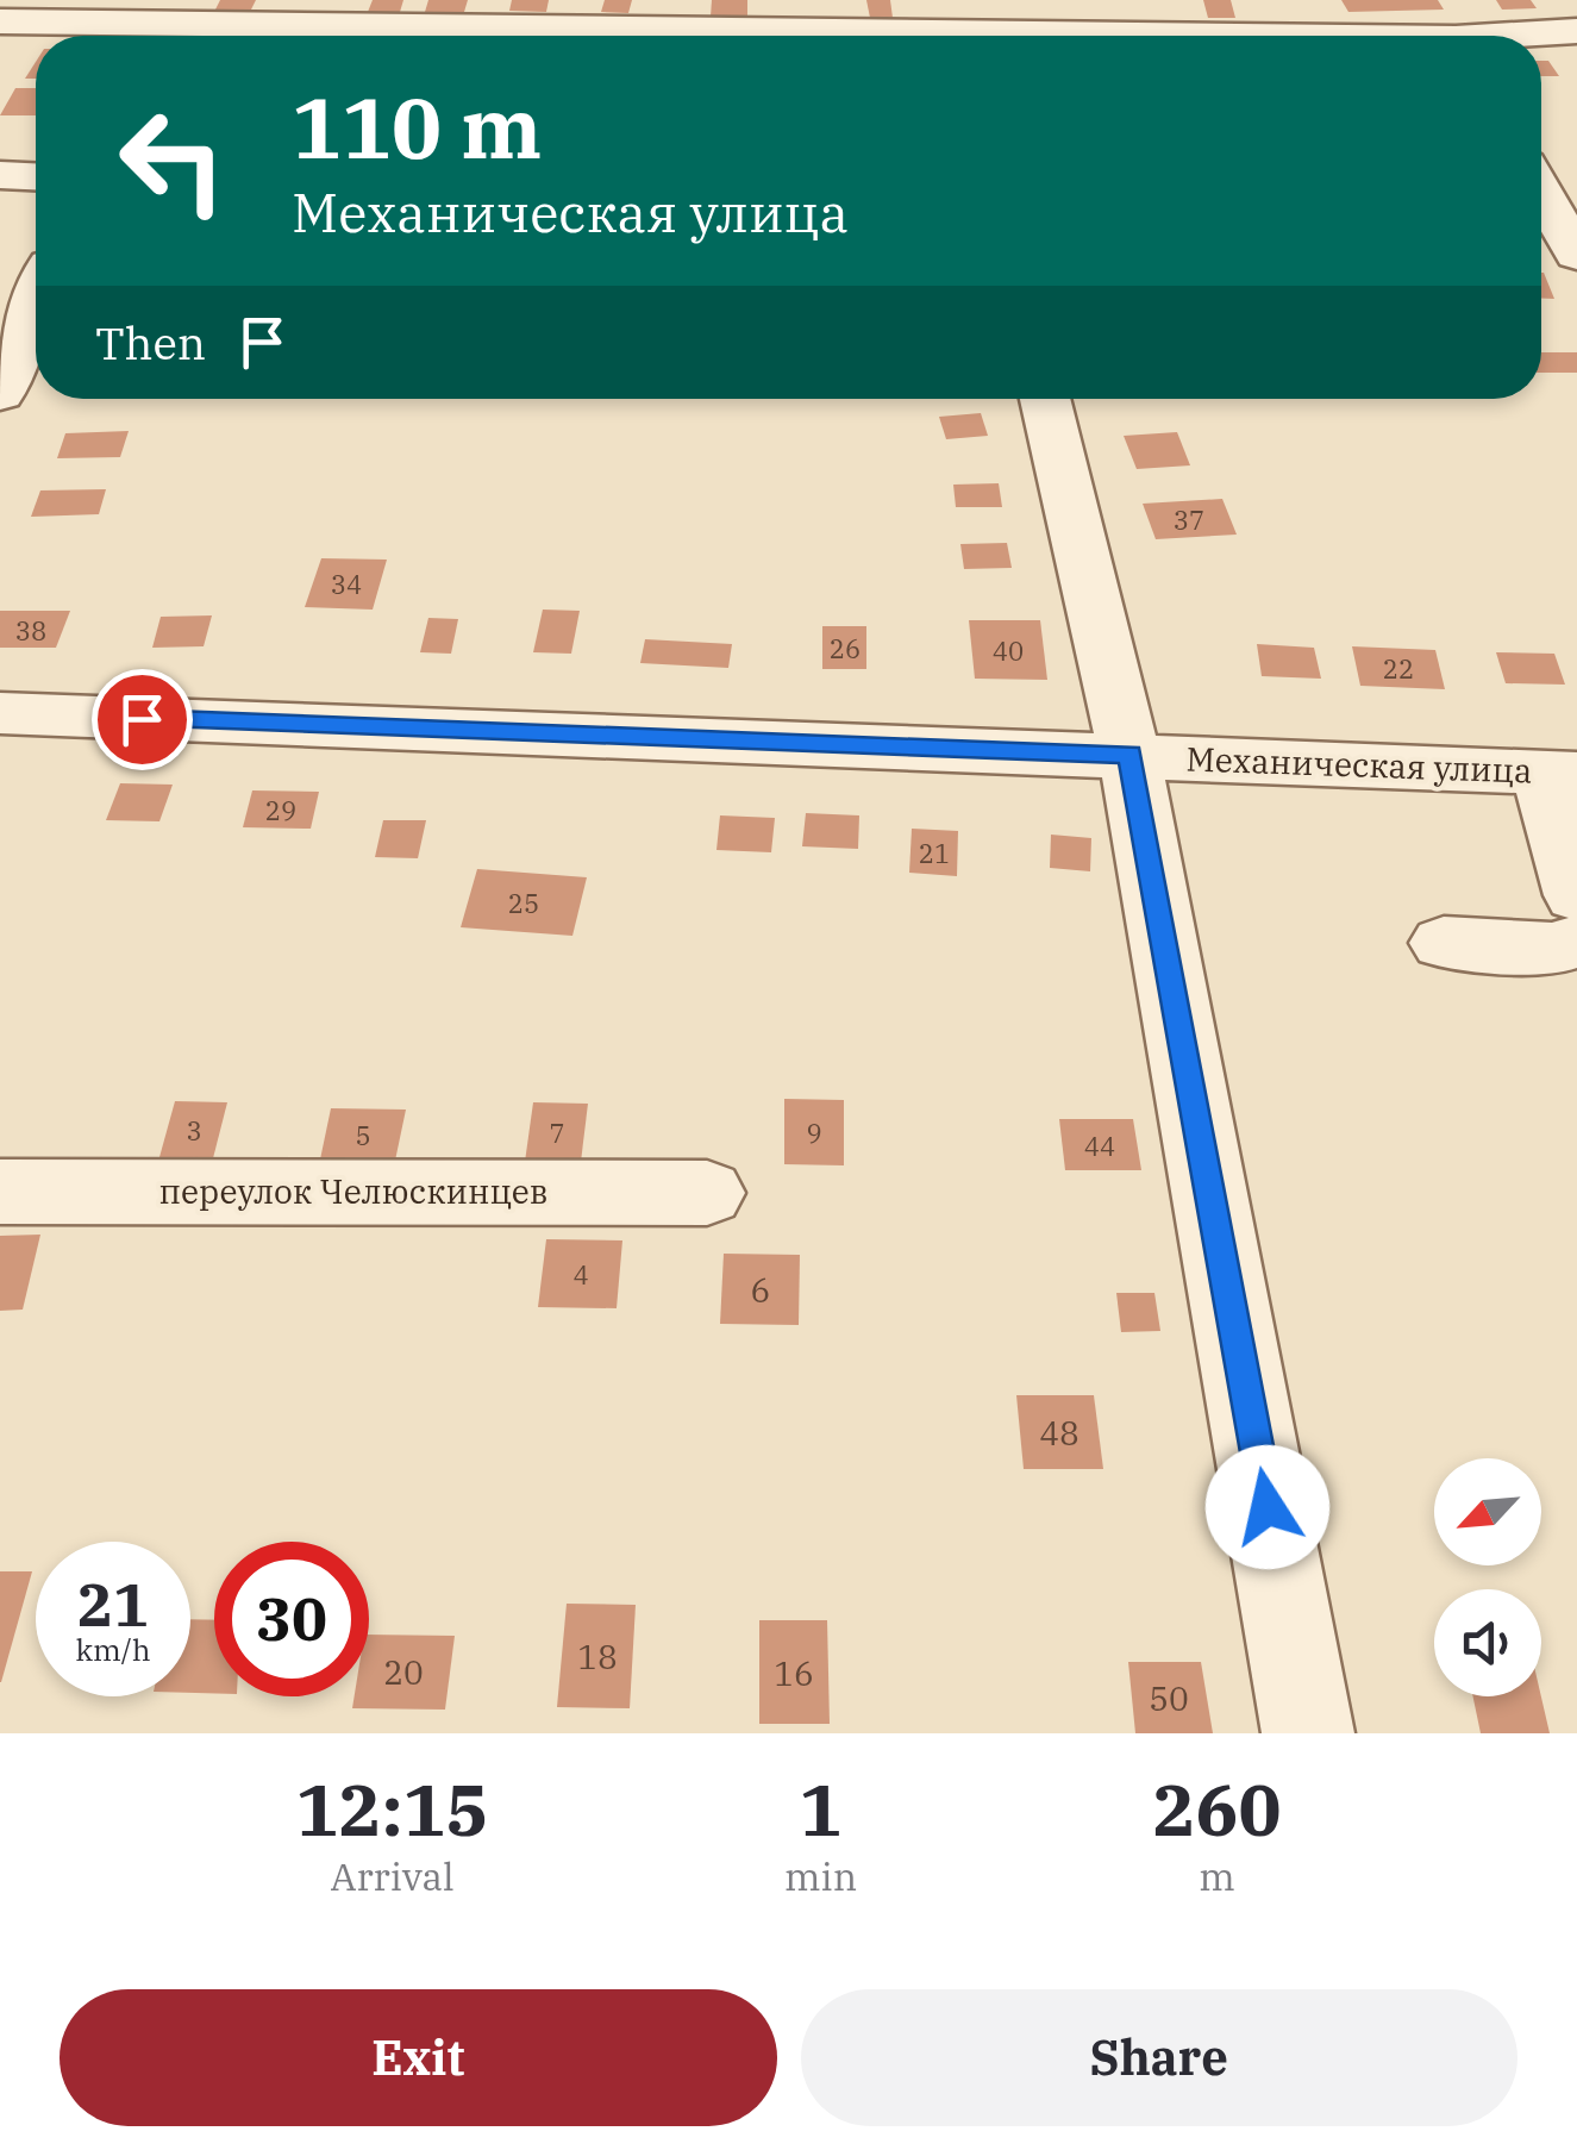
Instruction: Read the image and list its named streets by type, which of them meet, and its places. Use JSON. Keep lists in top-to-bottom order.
{
  "streets": {
    "street": ["Механическая улица", "переулок Челюскинцев"]
  },
  "house_numbers": [
    "37",
    "34",
    "38",
    "26",
    "40",
    "22",
    "29",
    "21",
    "25",
    "3",
    "7",
    "9",
    "5",
    "44",
    "4",
    "6",
    "48",
    "18",
    "20",
    "16",
    "50"
  ],
  "north": "bottom left",
  "page": {
    "turn": ["110 m", "Механическая улица"],
    "then": "Then",
    "speed": "21 km/h",
    "limit": "30",
    "eta": [
      "12:15",
      "Arrival",
      "1",
      "min",
      "260",
      "m"
    ],
    "buttons": ["Exit", "Share"]
  }
}
